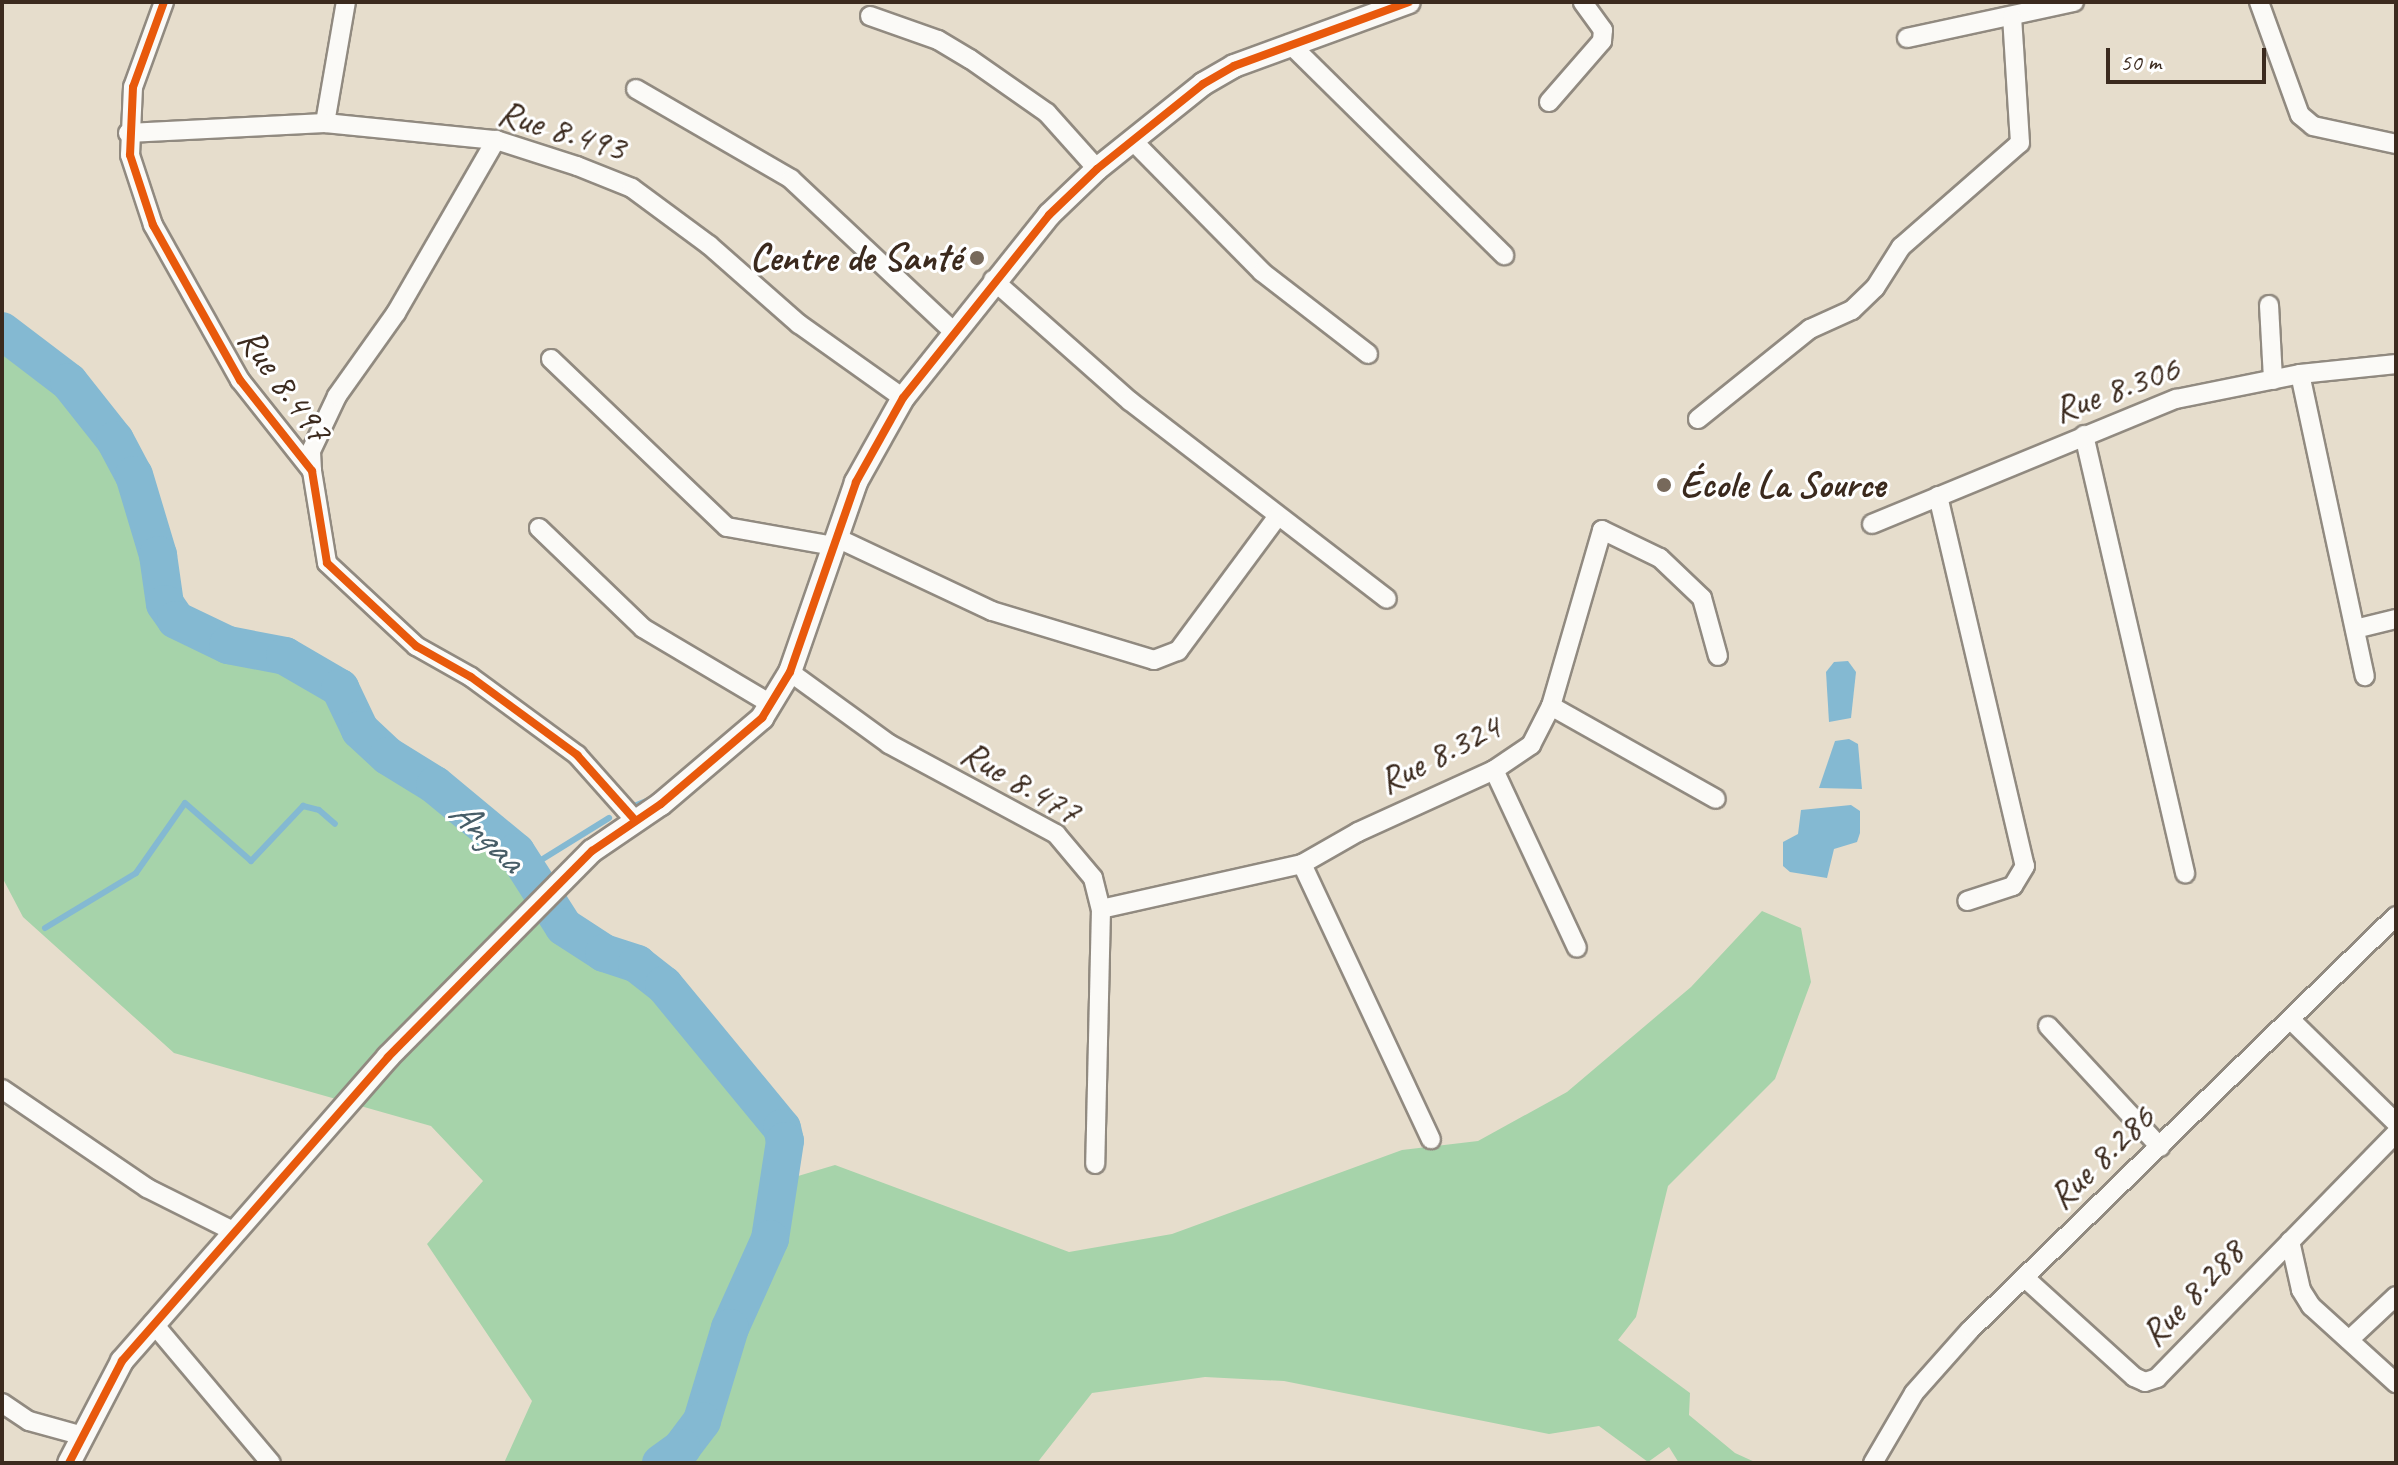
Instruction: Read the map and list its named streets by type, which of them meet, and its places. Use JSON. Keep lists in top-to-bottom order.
{
  "streets": {
    "street": [
      "Rue 8.493",
      "Rue 8.497",
      "Rue 8.306",
      "Rue 8.324",
      "Rue 8.477",
      "Rue 8.286",
      "Rue 8.288"
    ]
  },
  "crossings": [
    ["Rue 8.493", "Rue 8.497"],
    ["Rue 8.324", "Rue 8.477"],
    ["Rue 8.286", "Rue 8.288"]
  ],
  "water": ["Angaa"],
  "places": ["Centre de Santé", "École La Source"],
  "scale_bar": "50 m"
}
